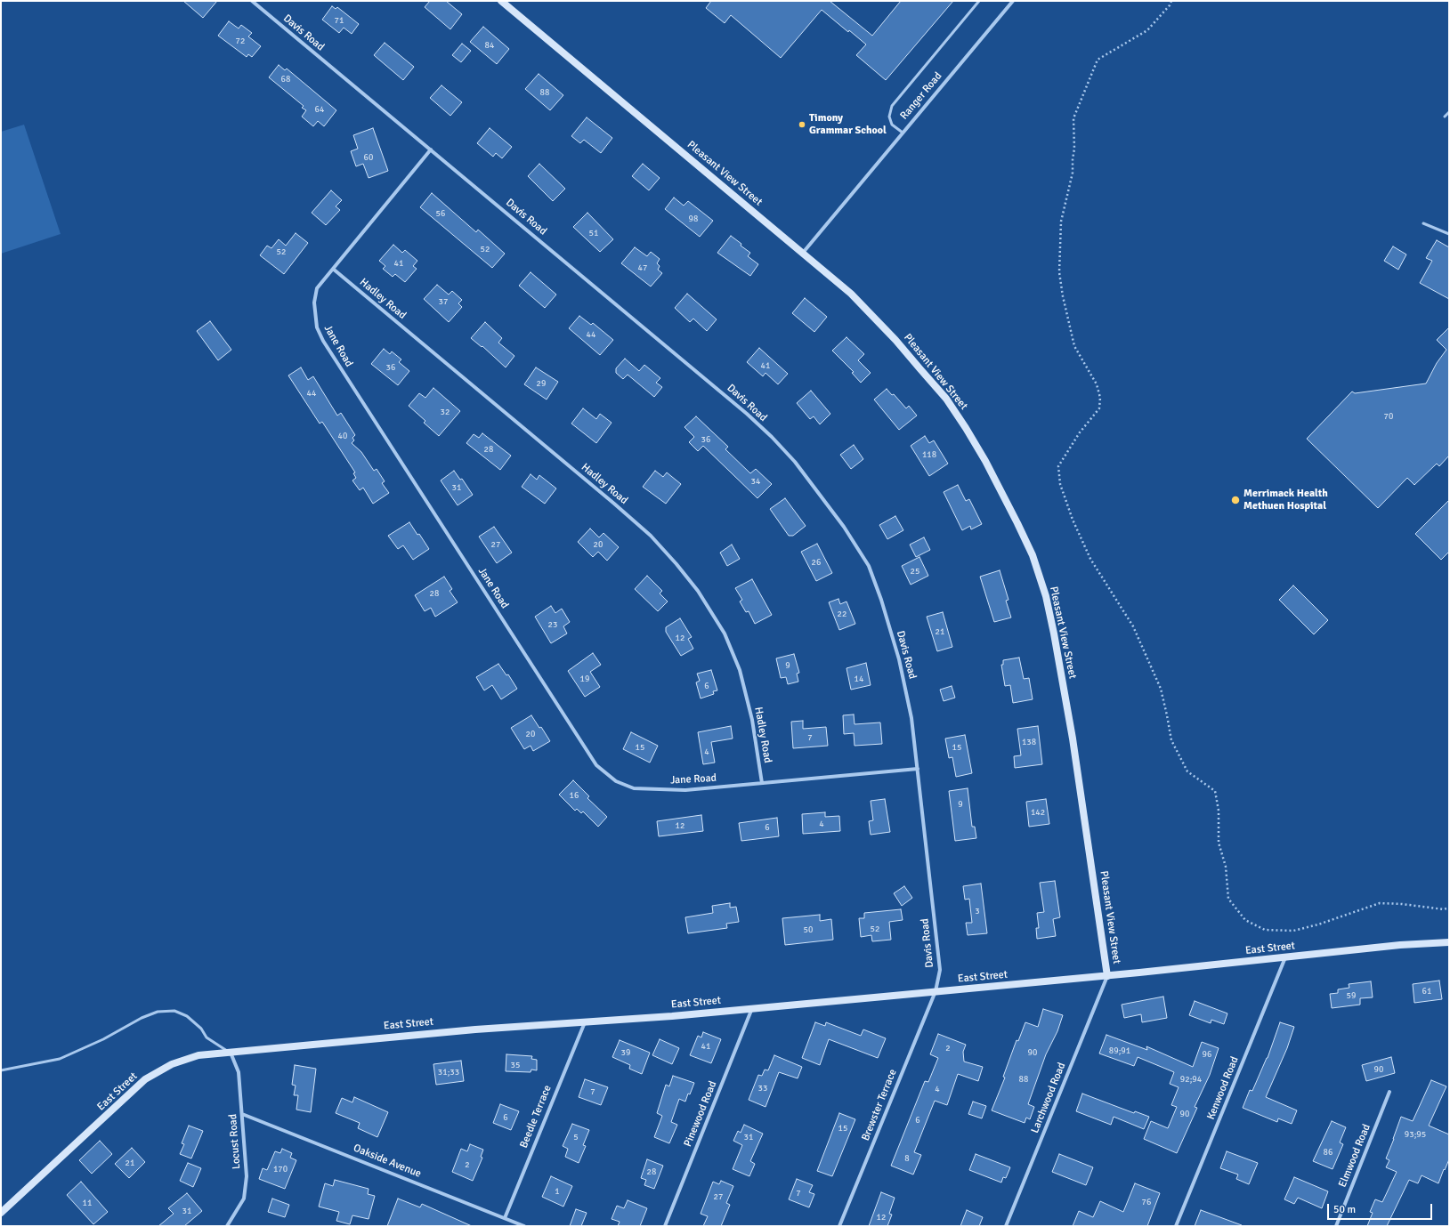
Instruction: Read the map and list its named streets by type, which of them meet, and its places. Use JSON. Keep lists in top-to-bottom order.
{
  "streets": {
    "main road": ["Pleasant View Street", "East Street"],
    "street": [
      "Davis Road",
      "Ranger Road",
      "Hadley Road",
      "Jane Road",
      "Kenwood Road",
      "Larchwood Road",
      "Brewster Terrace",
      "Pinewood Road",
      "Beedle Terrace",
      "Locust Road",
      "Elmwood Road",
      "Oakside Avenue"
    ]
  },
  "crossings": [
    ["Davis Road", "Jane Road"],
    ["Davis Road", "East Street"],
    ["Davis Road", "Brewster Terrace"],
    ["Ranger Road", "Pleasant View Street"],
    ["Pleasant View Street", "East Street"],
    ["Pleasant View Street", "Larchwood Road"],
    ["Hadley Road", "Jane Road"],
    ["East Street", "Kenwood Road"],
    ["East Street", "Larchwood Road"],
    ["East Street", "Brewster Terrace"],
    ["East Street", "Pinewood Road"],
    ["East Street", "Beedle Terrace"],
    ["East Street", "Locust Road"],
    ["Beedle Terrace", "Oakside Avenue"],
    ["Locust Road", "Oakside Avenue"]
  ],
  "places": ["Timony Grammar School", "Merrimack Health Methuen Hospital"],
  "house_numbers": [
    "71",
    "72",
    "84",
    "68",
    "88",
    "64",
    "60",
    "56",
    "98",
    "51",
    "52",
    "52",
    "41",
    "47",
    "37",
    "44",
    "41",
    "36",
    "29",
    "44",
    "32",
    "70",
    "40",
    "36",
    "28",
    "118",
    "34",
    "31",
    "27",
    "20",
    "26",
    "25",
    "28",
    "22",
    "23",
    "21",
    "12",
    "9",
    "19",
    "14",
    "6",
    "20",
    "7",
    "138",
    "15",
    "15",
    "4",
    "16",
    "9",
    "142",
    "4",
    "12",
    "6",
    "3",
    "52",
    "50",
    "61",
    "59",
    "41",
    "2",
    "89;91",
    "39",
    "90",
    "96",
    "35",
    "90",
    "31;33",
    "88",
    "92;94",
    "33",
    "4",
    "7",
    "90",
    "6",
    "6",
    "15",
    "93;95",
    "5",
    "31",
    "86",
    "8",
    "21",
    "2",
    "170",
    "28",
    "1",
    "7",
    "27",
    "76",
    "11",
    "31",
    "12"
  ],
  "scale_bar": "50 m"
}
